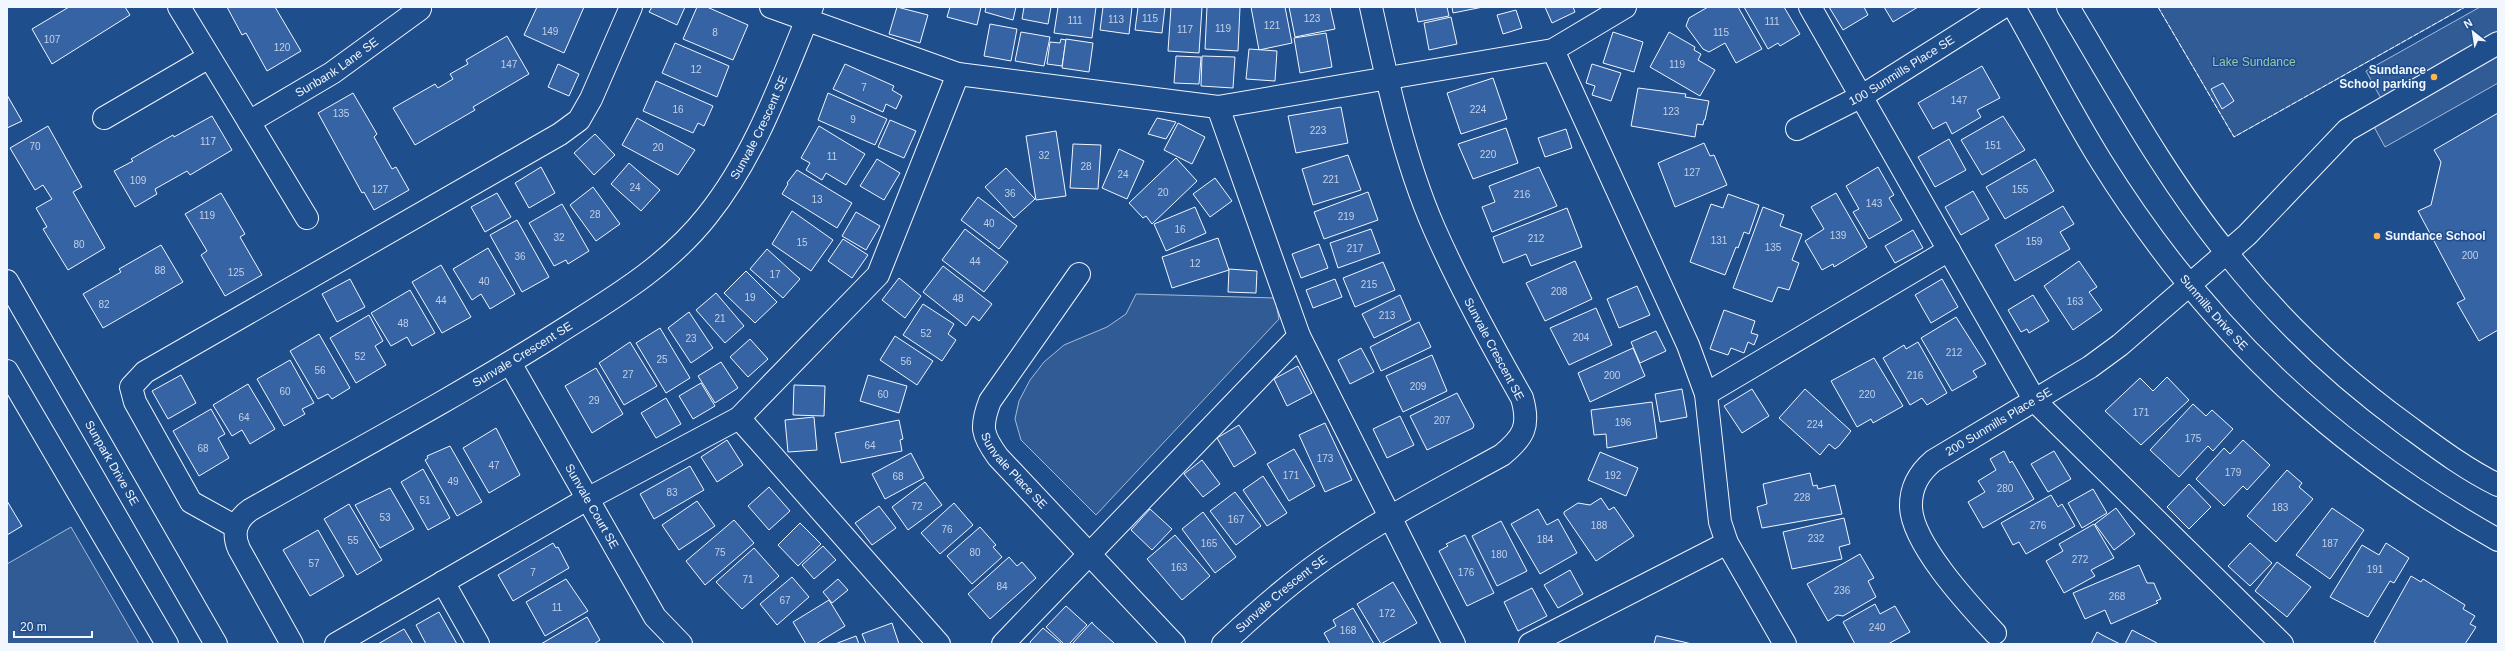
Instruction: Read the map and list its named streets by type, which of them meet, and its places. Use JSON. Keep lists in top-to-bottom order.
{
  "streets": {
    "street": [
      "Sunbank Lane SE",
      "100 Sunmills Place SE",
      "Sunvale Crescent SE",
      "Sunmills Drive SE",
      "200 Sunmills Place SE",
      "Sunpark Drive SE",
      "Sunvale Place SE",
      "Sunvale Court SE"
    ]
  },
  "crossings": [
    ["Sunvale Crescent SE", "Sunvale Court SE"],
    ["Sunmills Drive SE", "200 Sunmills Place SE"]
  ],
  "parks": ["Lake Sundance"],
  "places": ["Sundance School parking", "Sundance School"],
  "house_numbers": [
    "115",
    "123",
    "113",
    "111",
    "111",
    "121",
    "119",
    "117",
    "149",
    "8",
    "115",
    "107",
    "120",
    "147",
    "119",
    "12",
    "7",
    "147",
    "16",
    "224",
    "123",
    "135",
    "9",
    "223",
    "117",
    "151",
    "70",
    "20",
    "220",
    "32",
    "11",
    "28",
    "127",
    "24",
    "221",
    "109",
    "24",
    "127",
    "155",
    "20",
    "36",
    "216",
    "13",
    "143",
    "28",
    "119",
    "219",
    "40",
    "16",
    "139",
    "32",
    "212",
    "131",
    "159",
    "15",
    "80",
    "135",
    "217",
    "200",
    "36",
    "44",
    "12",
    "88",
    "125",
    "17",
    "40",
    "215",
    "208",
    "19",
    "48",
    "44",
    "163",
    "82",
    "213",
    "21",
    "48",
    "52",
    "204",
    "23",
    "212",
    "52",
    "25",
    "56",
    "56",
    "27",
    "200",
    "216",
    "209",
    "60",
    "60",
    "220",
    "29",
    "171",
    "64",
    "207",
    "196",
    "224",
    "175",
    "64",
    "68",
    "173",
    "47",
    "179",
    "171",
    "192",
    "68",
    "49",
    "280",
    "83",
    "228",
    "51",
    "72",
    "183",
    "53",
    "167",
    "188",
    "276",
    "76",
    "232",
    "184",
    "55",
    "165",
    "187",
    "75",
    "80",
    "180",
    "272",
    "57",
    "163",
    "191",
    "7",
    "176",
    "71",
    "84",
    "236",
    "268",
    "67",
    "11",
    "172",
    "240",
    "168"
  ],
  "scale_bar": "20 m",
  "north": "top left"
}
